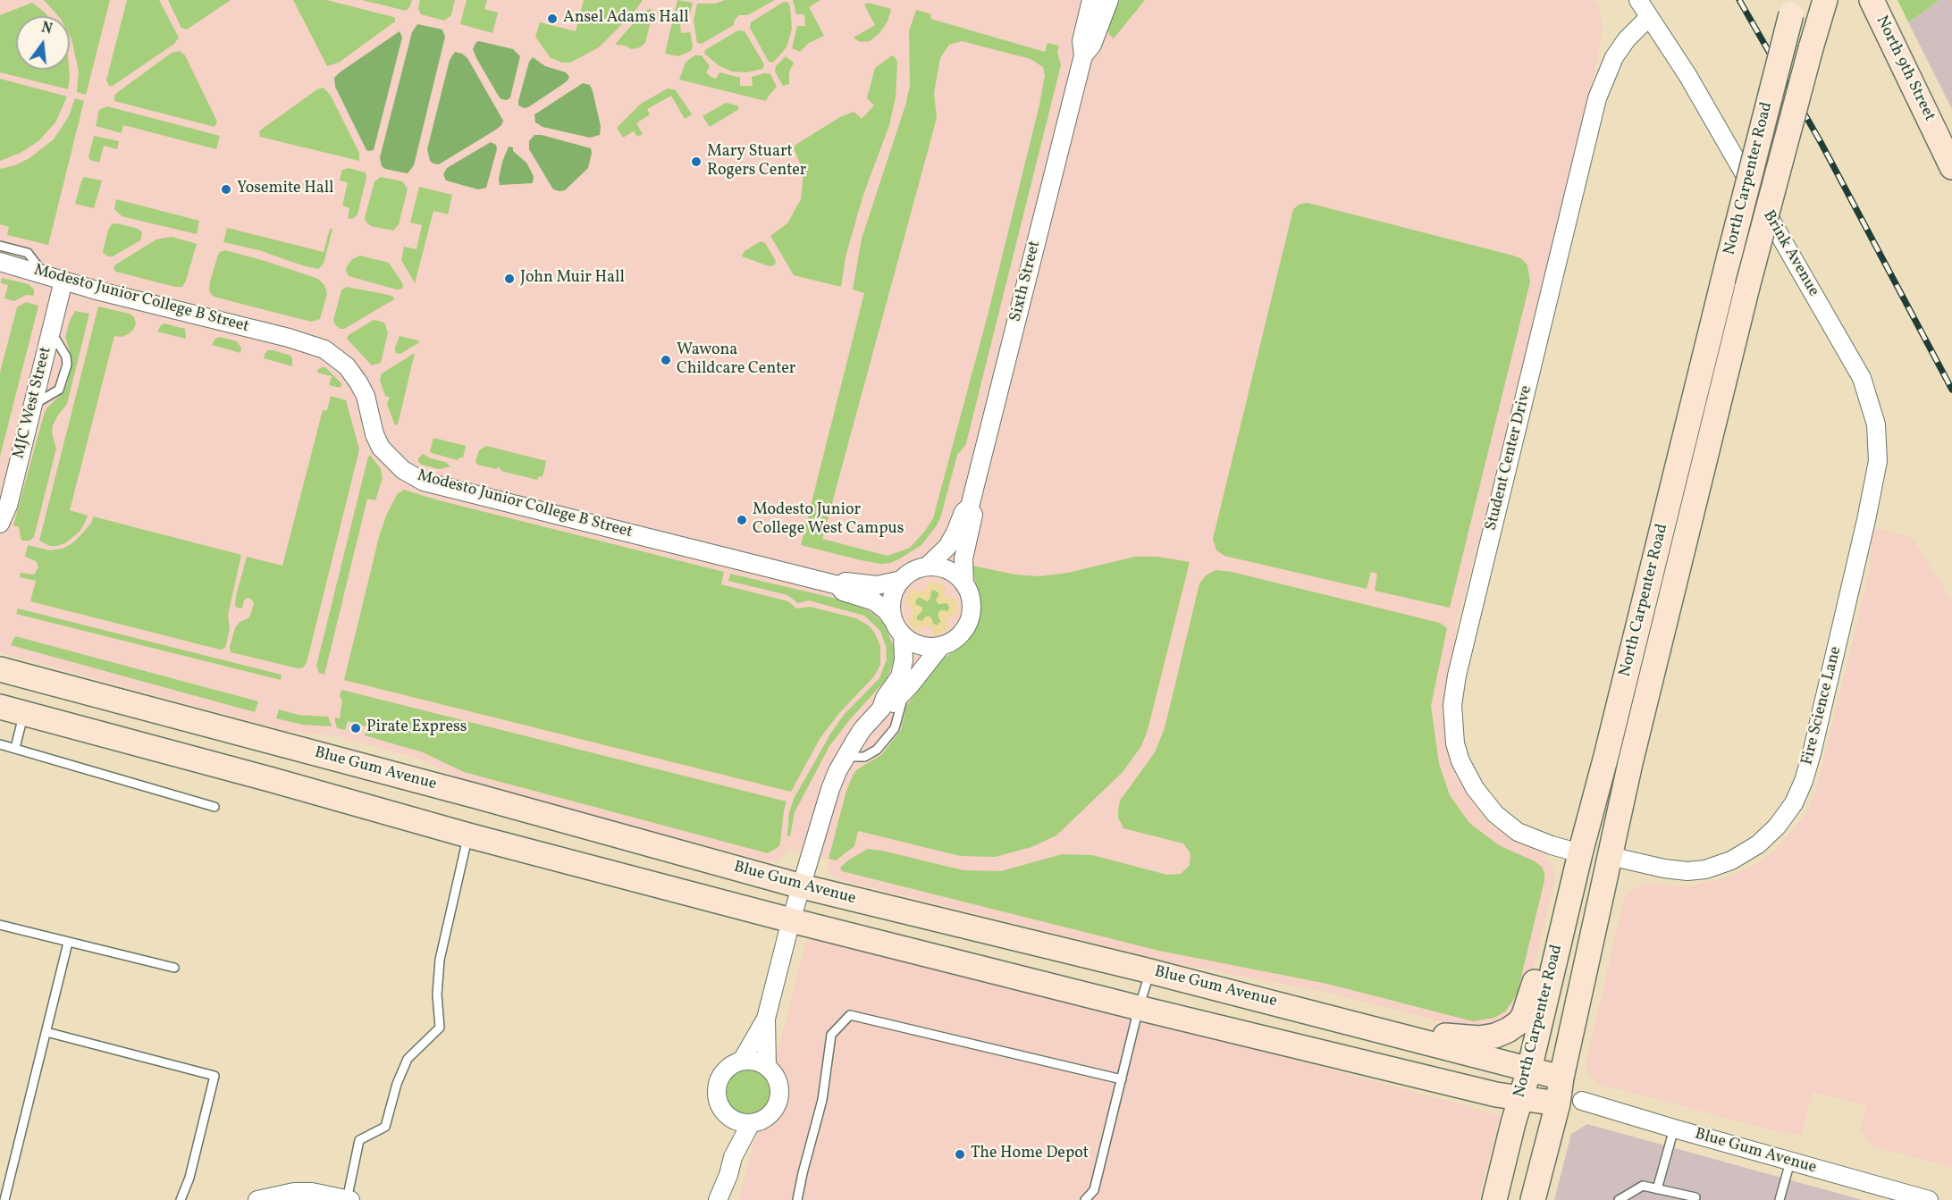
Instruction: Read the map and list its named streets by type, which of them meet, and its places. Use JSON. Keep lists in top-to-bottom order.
{
  "streets": {
    "main road": ["North 9th Street", "North Carpenter Road", "Blue Gum Avenue"],
    "street": [
      "Brink Avenue",
      "Sixth Street",
      "Modesto Junior College B Street",
      "MJC West Street",
      "Student Center Drive",
      "Fire Science Lane"
    ]
  },
  "crossings": [
    ["North Carpenter Road", "Student Center Drive"],
    ["North Carpenter Road", "Fire Science Lane"],
    ["North Carpenter Road", "Blue Gum Avenue"],
    ["Brink Avenue", "Student Center Drive"],
    ["Brink Avenue", "Fire Science Lane"],
    ["Sixth Street", "Modesto Junior College B Street"],
    ["Modesto Junior College B Street", "MJC West Street"]
  ],
  "places": [
    "Ansel Adams Hall",
    "Mary Stuart Rogers Center",
    "Yosemite Hall",
    "John Muir Hall",
    "Wawona Childcare Center",
    "Modesto Junior College West Campus",
    "Pirate Express",
    "The Home Depot"
  ],
  "north": "top"
}
